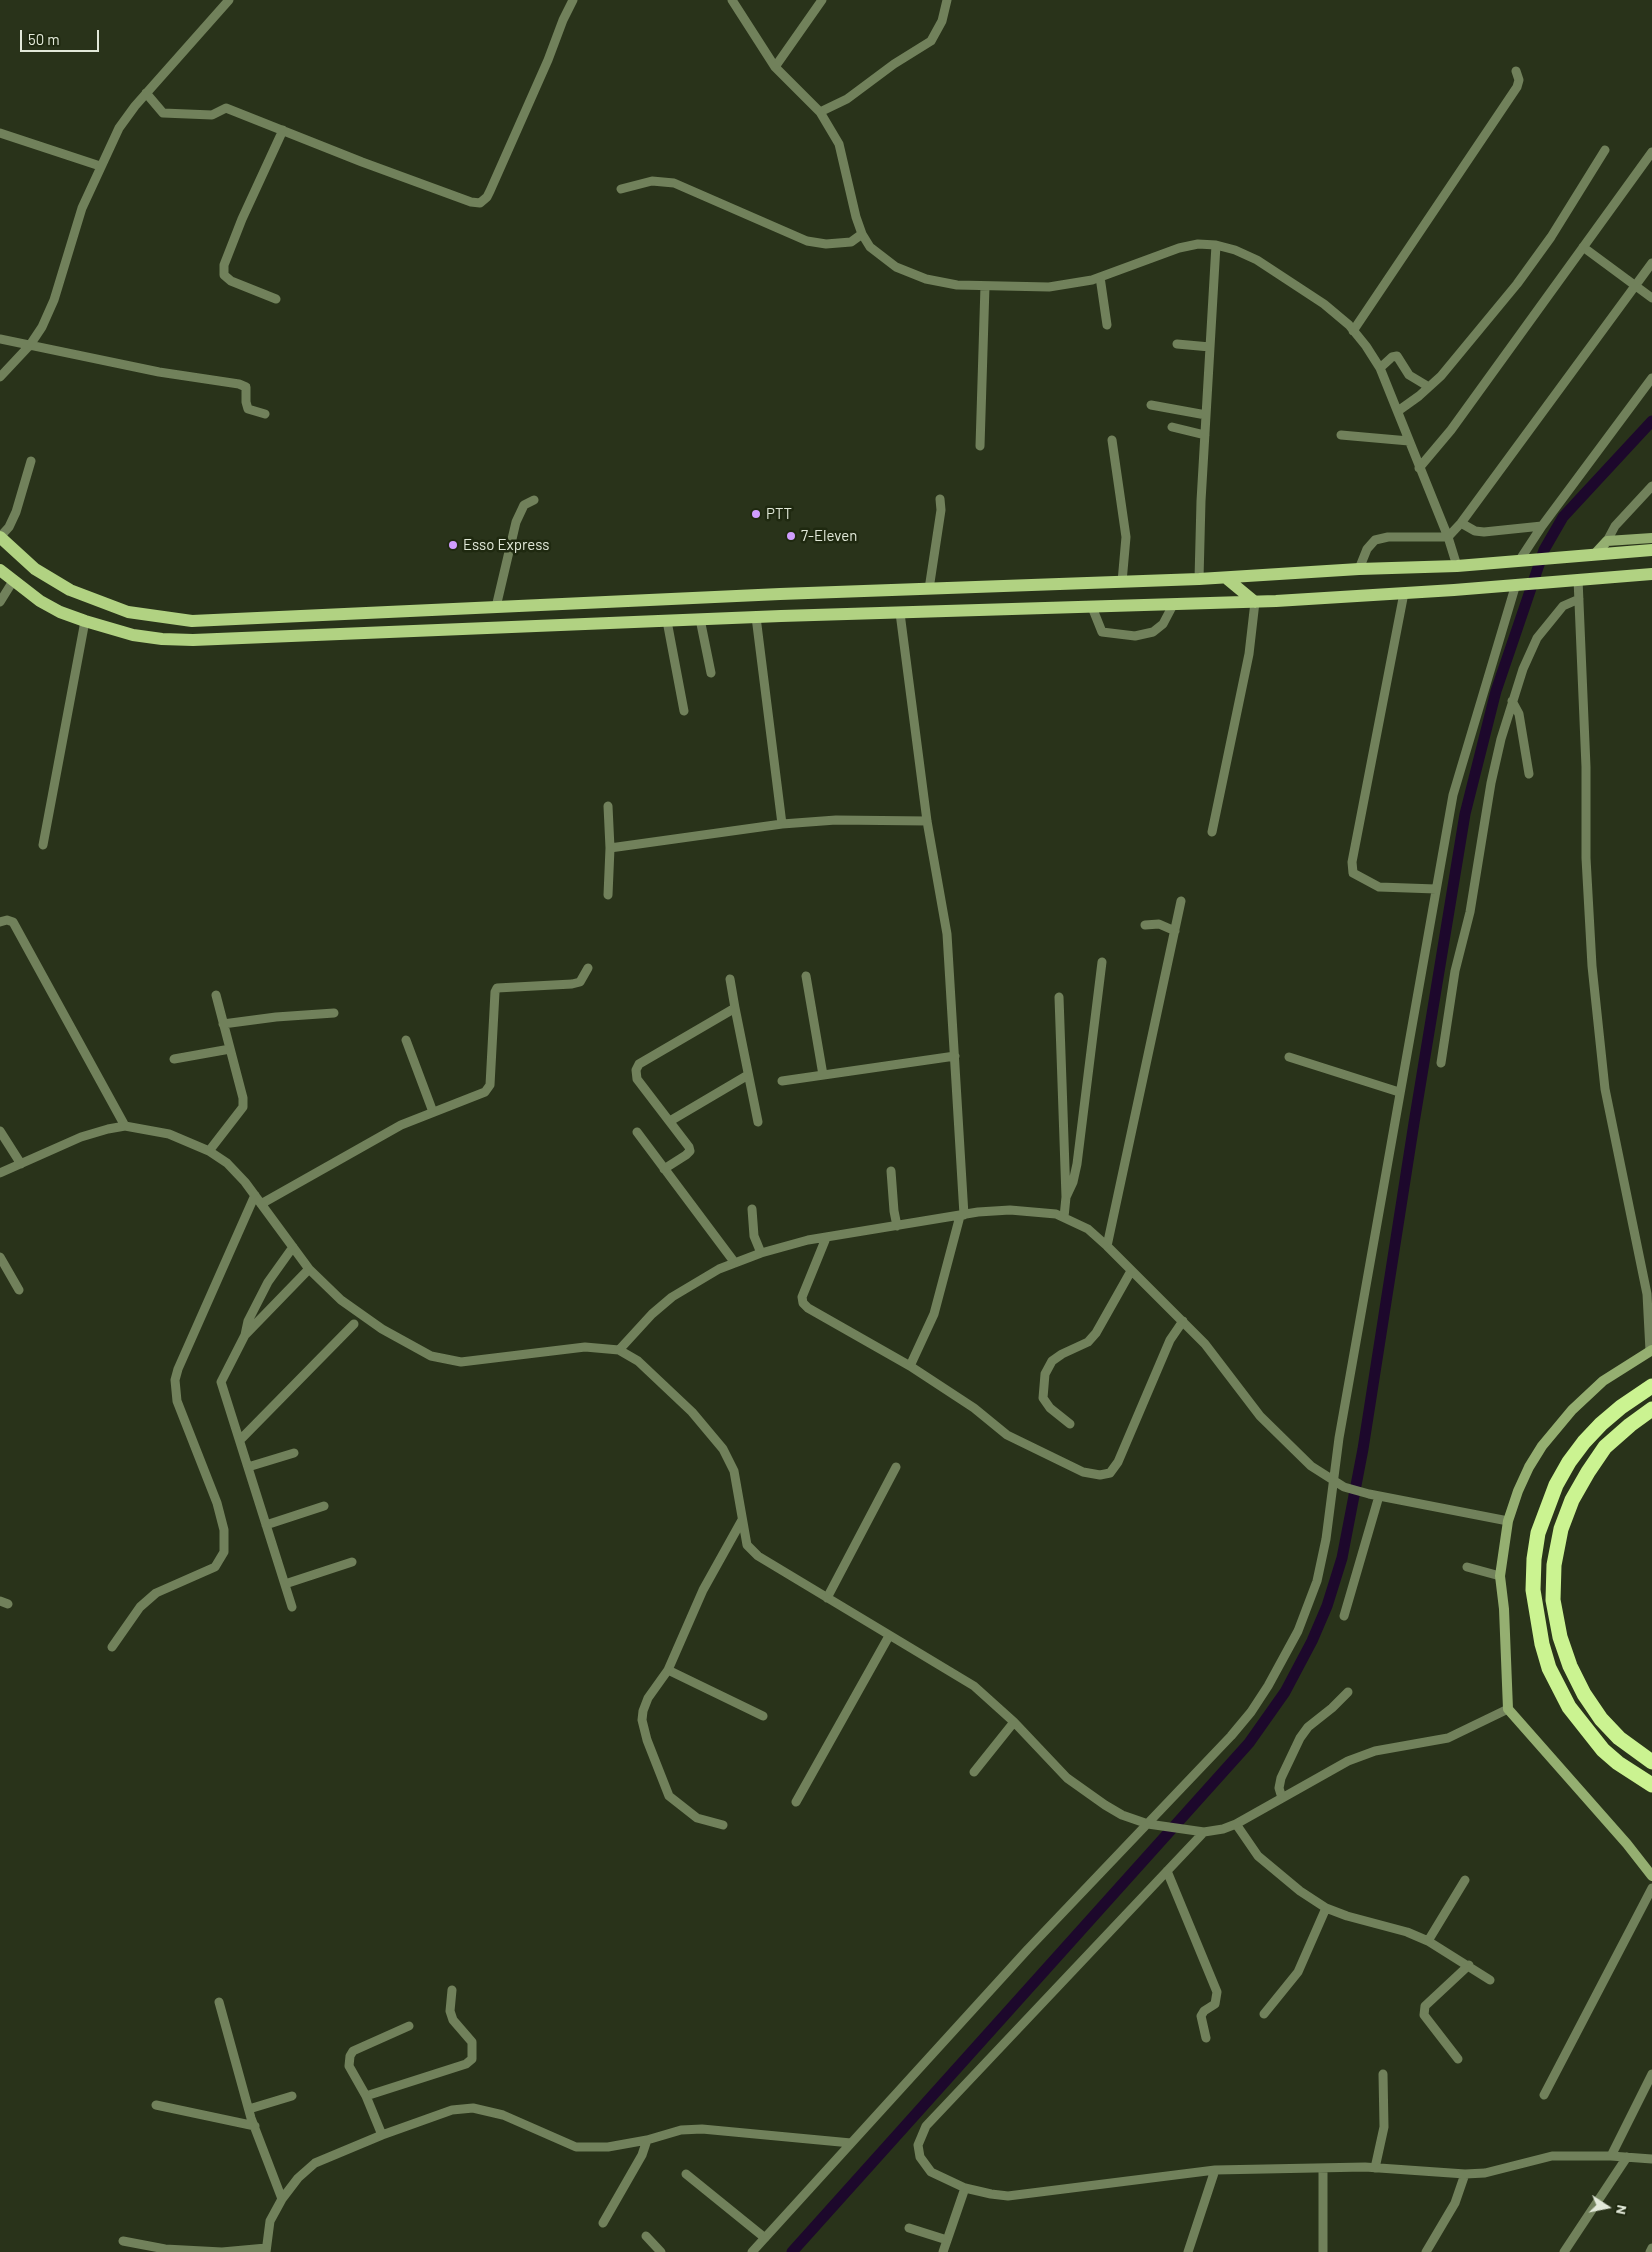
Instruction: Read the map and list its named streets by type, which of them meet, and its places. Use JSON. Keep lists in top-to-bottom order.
{
  "places": ["PTT", "7-Eleven", "Esso Express"],
  "scale_bar": "50 m",
  "north": "right"
}
